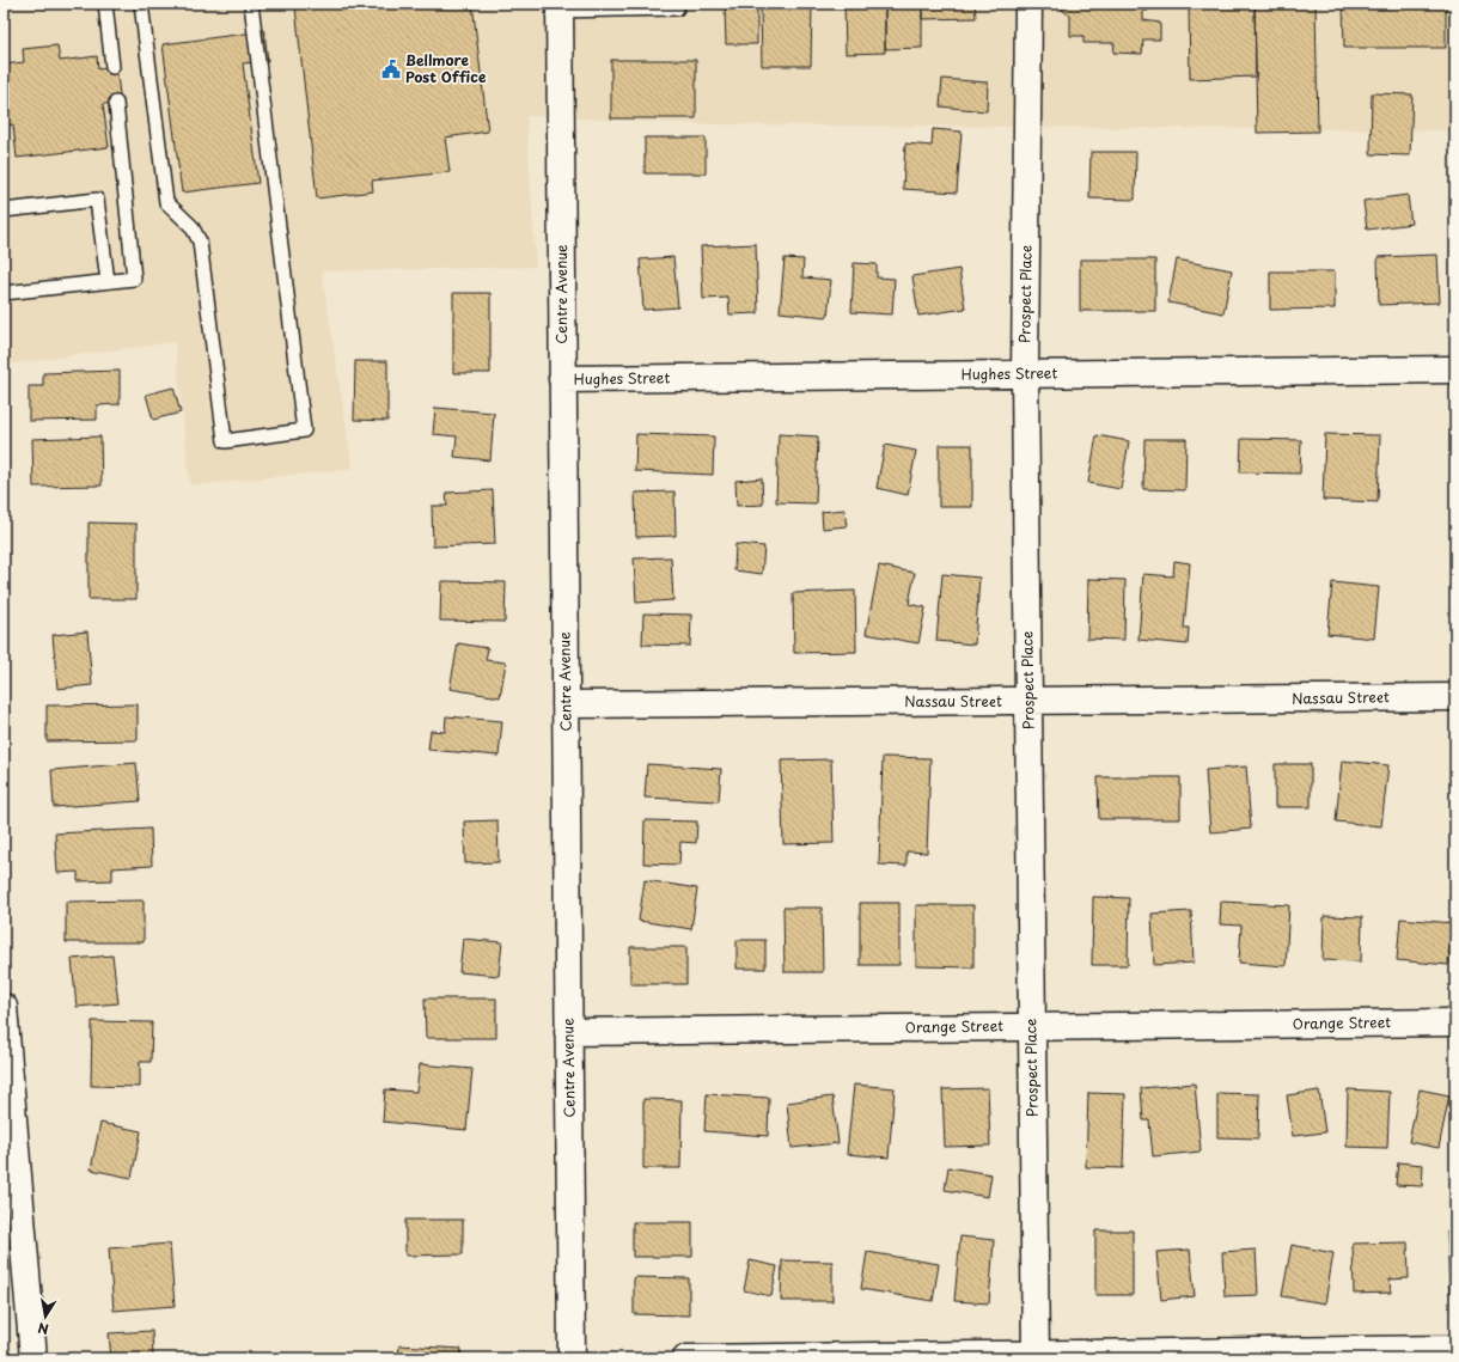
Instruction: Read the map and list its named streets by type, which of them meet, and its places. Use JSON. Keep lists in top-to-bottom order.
{
  "streets": {
    "street": [
      "Centre Avenue",
      "Prospect Place",
      "Hughes Street",
      "Nassau Street",
      "Orange Street"
    ]
  },
  "crossings": [
    ["Centre Avenue", "Hughes Street"],
    ["Centre Avenue", "Nassau Street"],
    ["Centre Avenue", "Orange Street"],
    ["Prospect Place", "Hughes Street"],
    ["Prospect Place", "Nassau Street"],
    ["Prospect Place", "Orange Street"]
  ],
  "places": {
    "public building": ["Bellmore Post Office"]
  },
  "north": "bottom"
}
